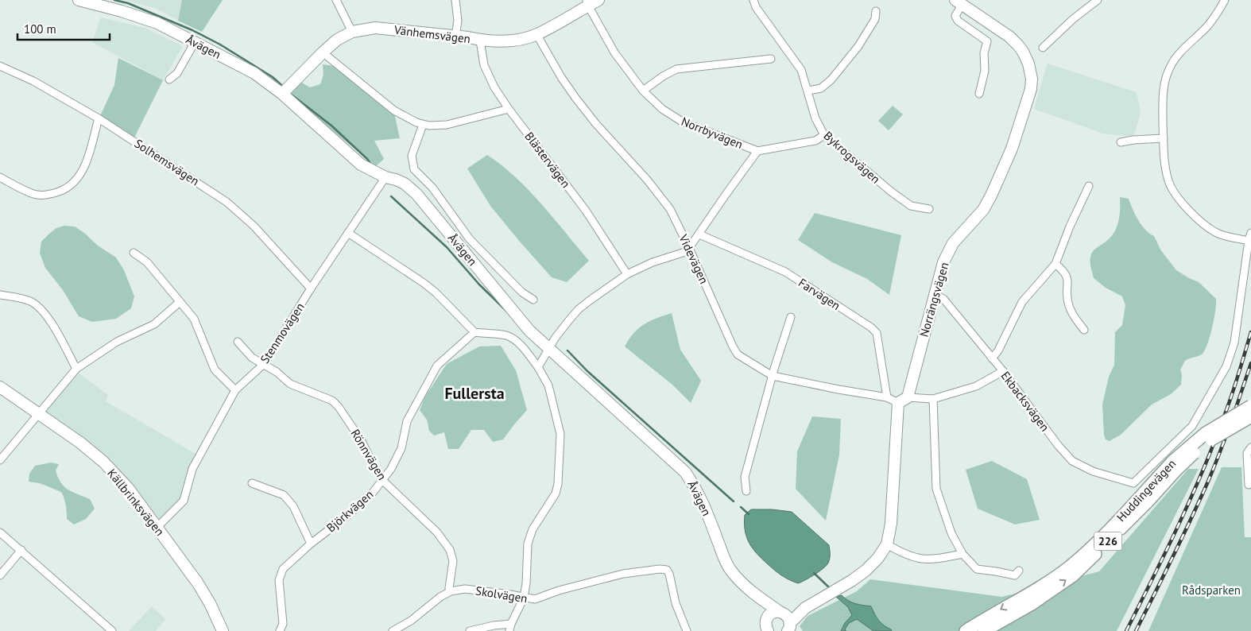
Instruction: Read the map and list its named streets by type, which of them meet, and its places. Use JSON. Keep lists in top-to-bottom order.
{
  "streets": {
    "main road": ["Huddingevägen", "226"],
    "street": [
      "Vänhemsvägen",
      "Åvägen",
      "Norrbyvägen",
      "Bykrogsvägen",
      "Blästervägen",
      "Solhemsvägen",
      "Videvägen",
      "Farvägen",
      "Norrängsvägen",
      "Stenmovägen",
      "Ekbacksvägen",
      "Rönnvägen",
      "Källbrinksvägen",
      "Björkvägen",
      "Skolvägen"
    ]
  },
  "crossings": [
    ["Vänhemsvägen", "Åvägen"],
    ["Vänhemsvägen", "Norrbyvägen"],
    ["Vänhemsvägen", "Blästervägen"],
    ["Vänhemsvägen", "Videvägen"],
    ["Åvägen", "Norrängsvägen"],
    ["Åvägen", "Stenmovägen"],
    ["Norrbyvägen", "Bykrogsvägen"],
    ["Solhemsvägen", "Stenmovägen"],
    ["Videvägen", "Farvägen"],
    ["Videvägen", "Norrängsvägen"],
    ["Videvägen", "Ekbacksvägen"],
    ["Norrängsvägen", "Ekbacksvägen"],
    ["Stenmovägen", "Rönnvägen"],
    ["Stenmovägen", "Källbrinksvägen"],
    ["Rönnvägen", "Björkvägen"],
    ["Rönnvägen", "Skolvägen"]
  ],
  "districts": ["Fullersta"],
  "parks": ["Rådsparken"],
  "scale_bar": "100 m"
}
